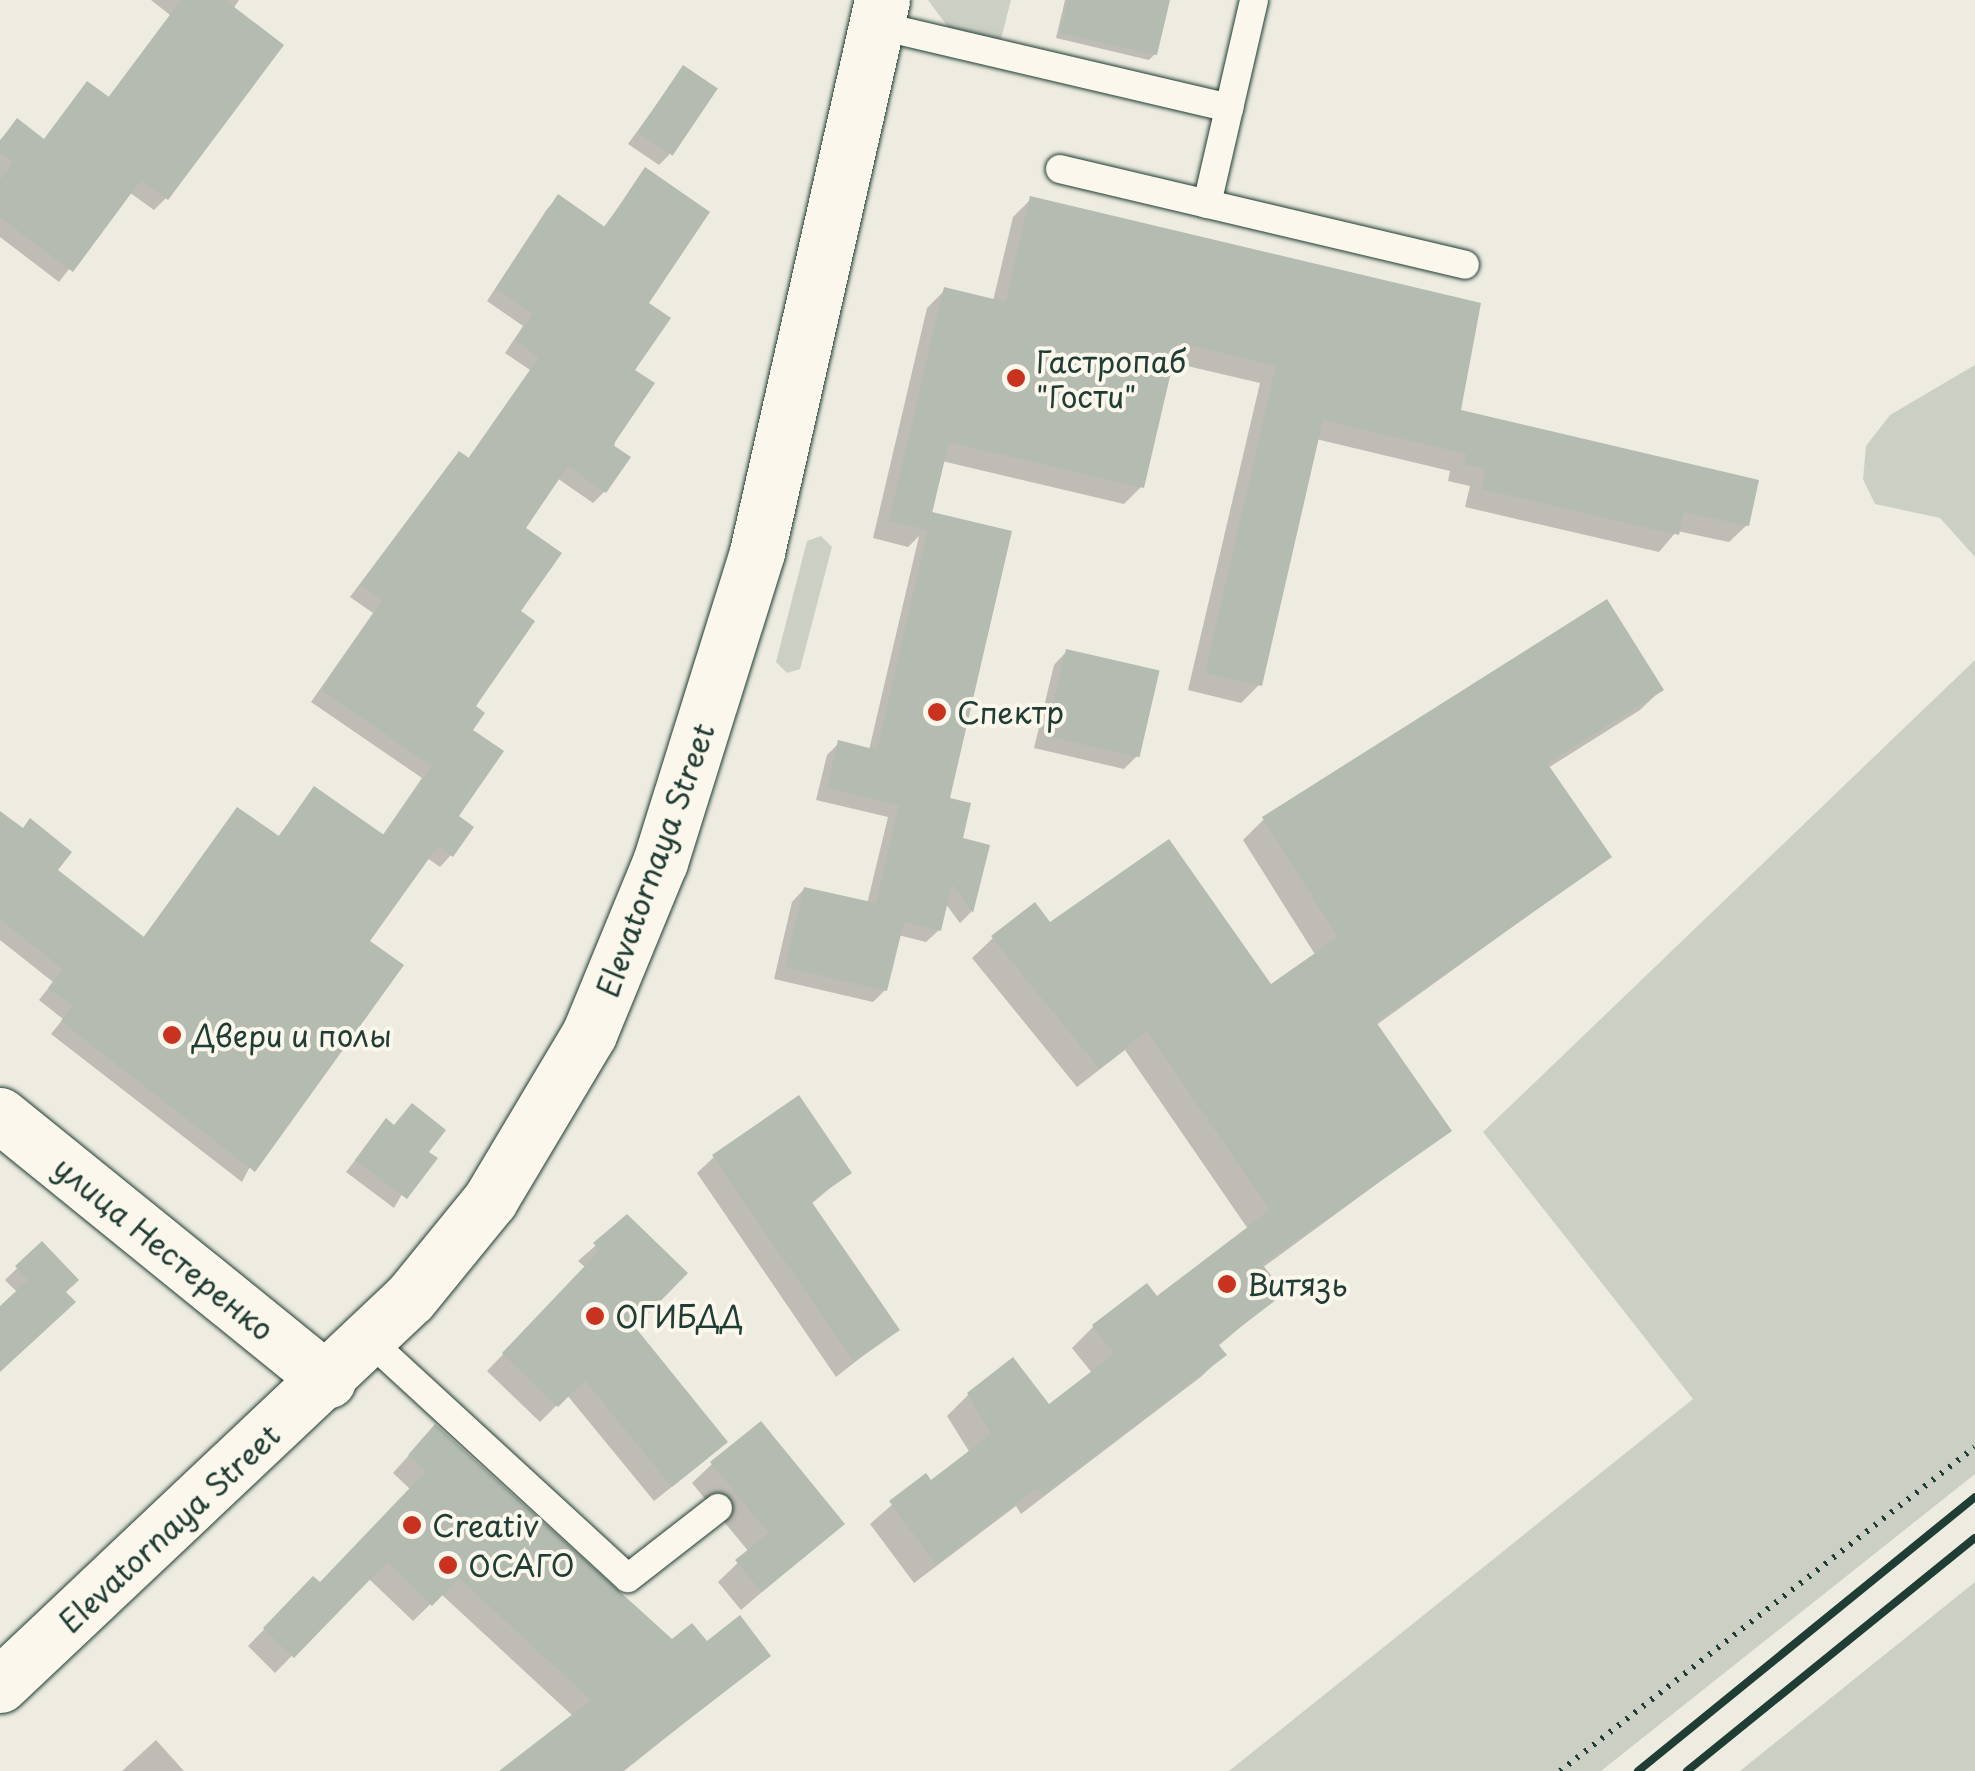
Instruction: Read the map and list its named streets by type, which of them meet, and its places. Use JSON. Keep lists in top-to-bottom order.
{
  "streets": {
    "street": ["Elevatornaya Street", "улица Нестеренко"]
  },
  "crossings": [
    ["Elevatornaya Street", "улица Нестеренко"]
  ],
  "places": [
    "Гастропаб \"Гости\"",
    "Спектр",
    "Двери и полы",
    "Витязь",
    "ОГИБДД",
    "Creativ",
    "ОСАГО"
  ]
}
